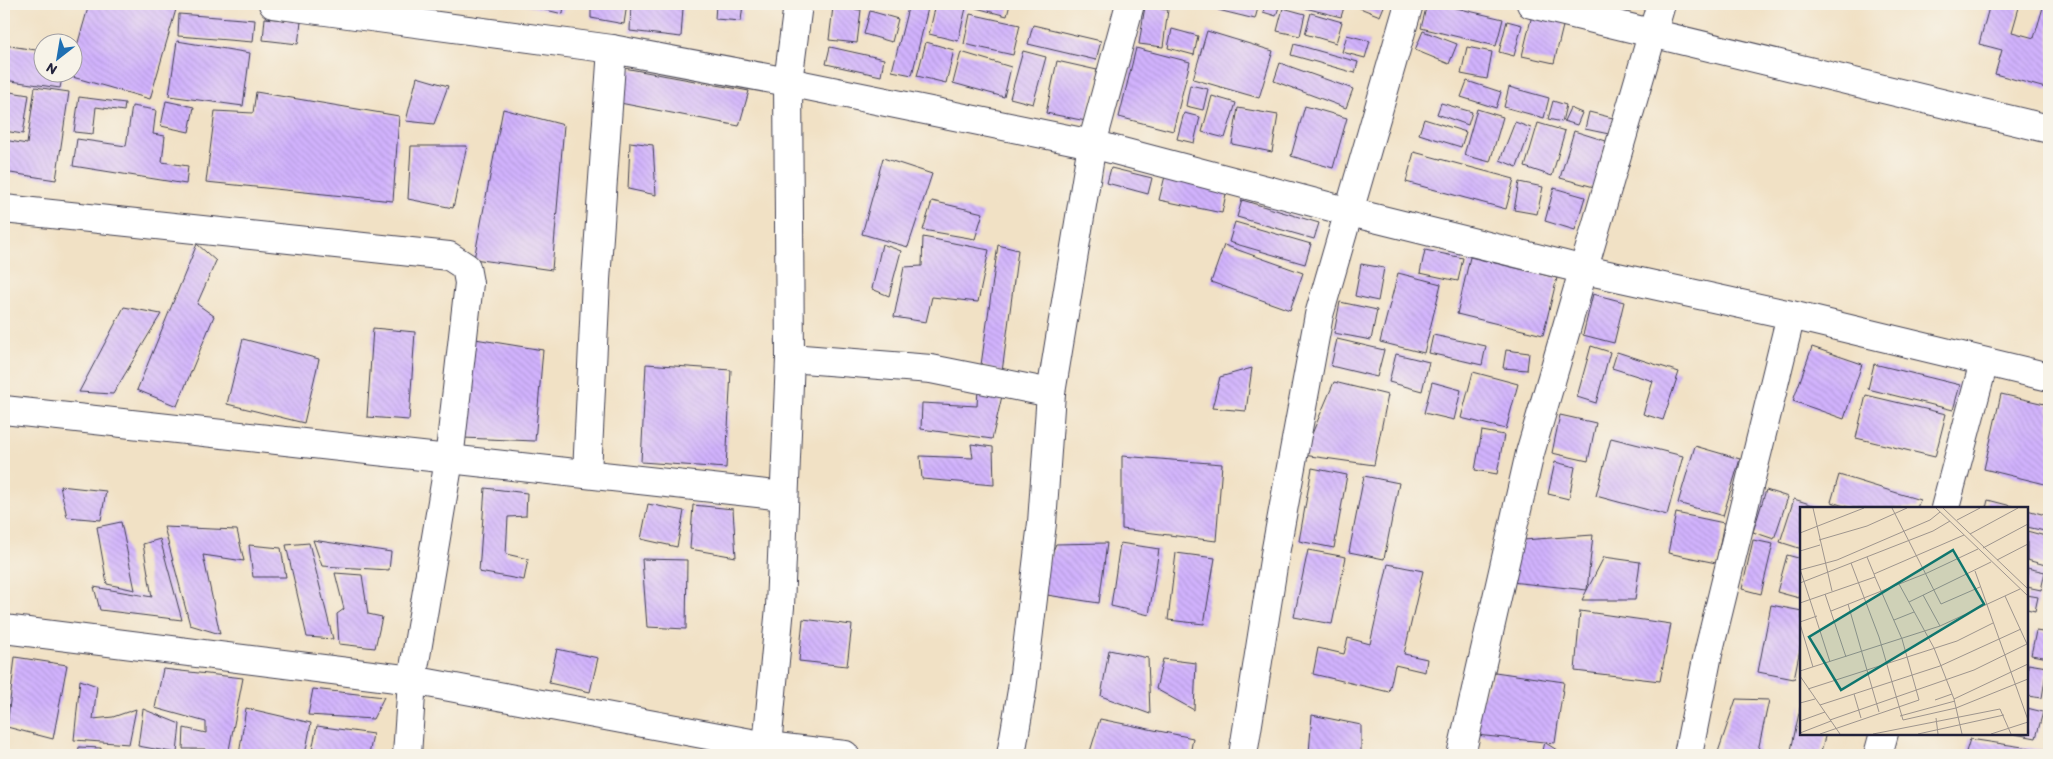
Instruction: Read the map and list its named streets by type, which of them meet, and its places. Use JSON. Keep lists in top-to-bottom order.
{
  "north": "bottom left"
}
